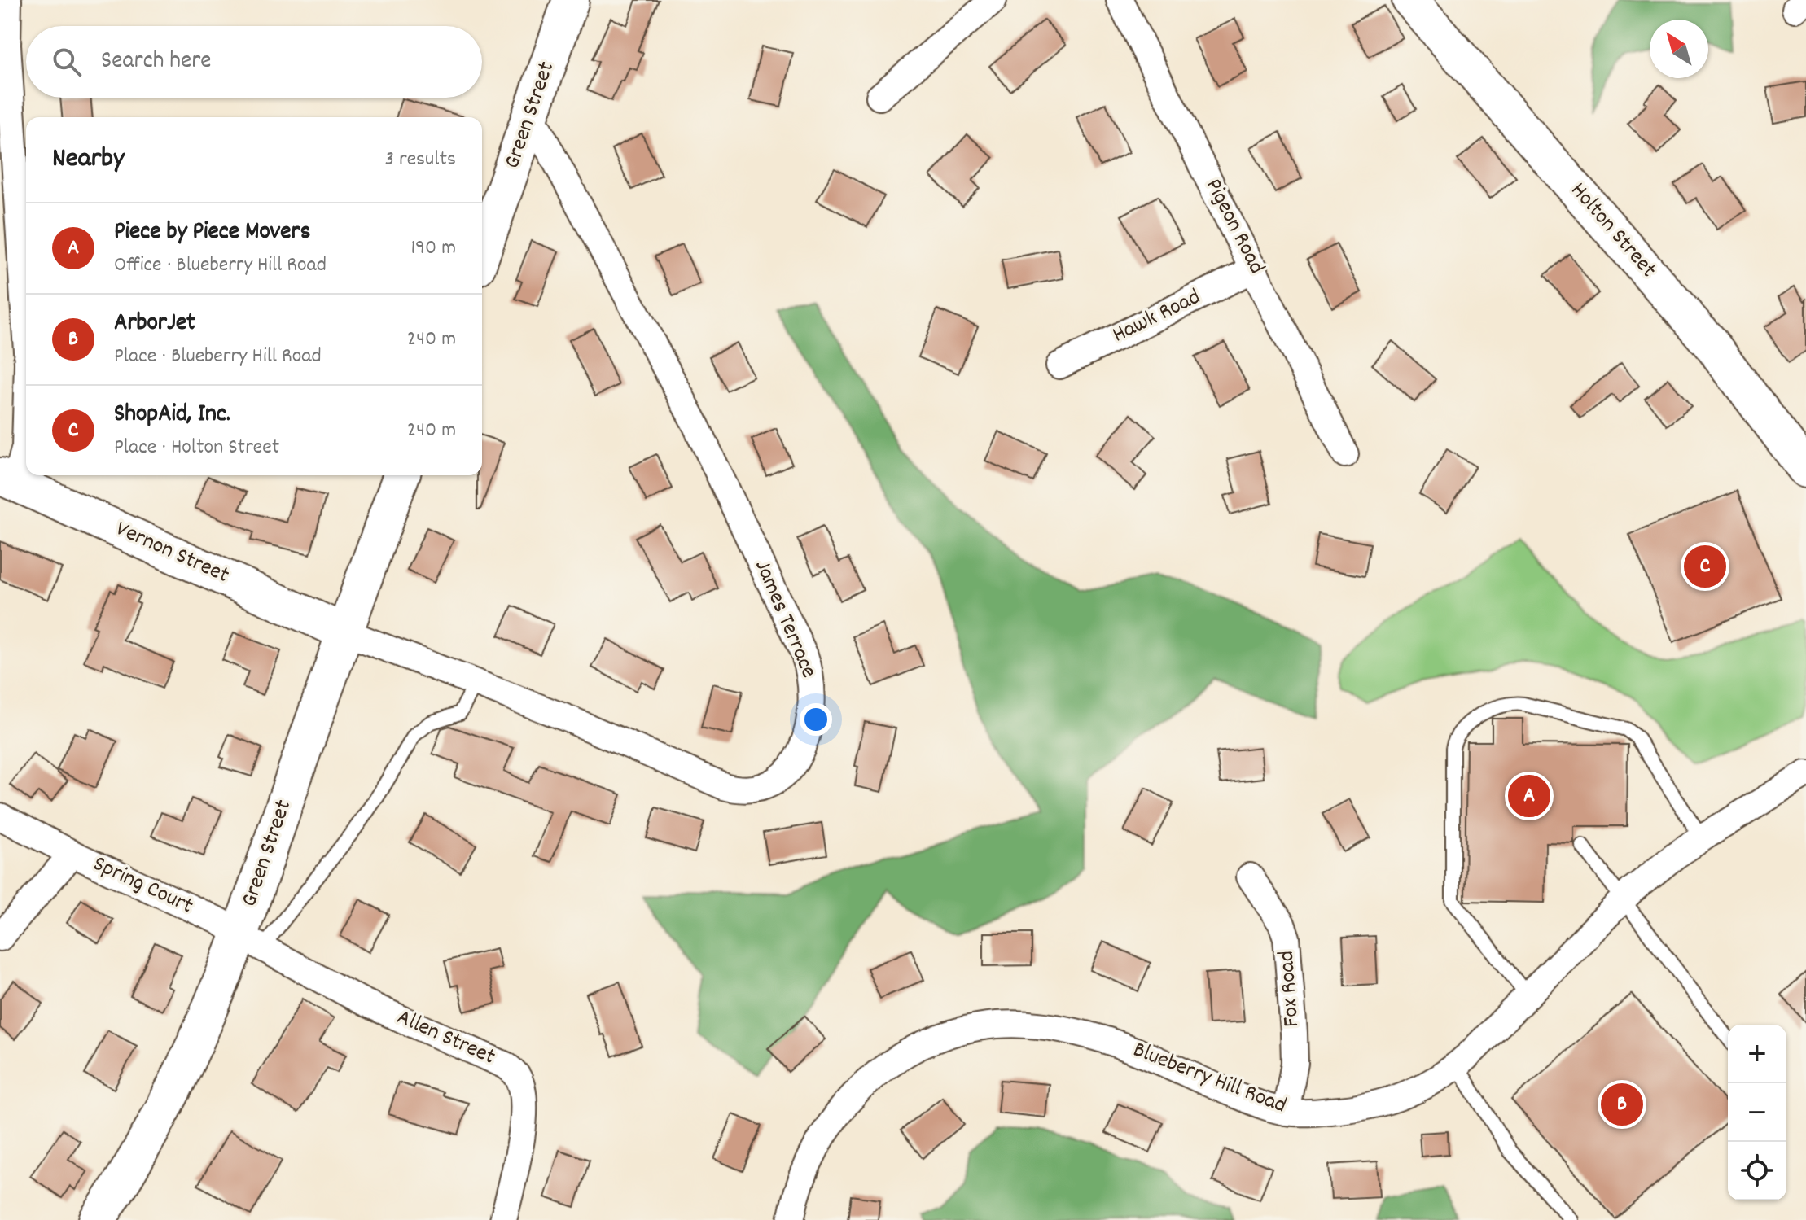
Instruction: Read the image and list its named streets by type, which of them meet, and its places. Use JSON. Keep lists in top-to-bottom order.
{
  "streets": {
    "street": [
      "Green Street",
      "Pigeon Road",
      "Holton Street",
      "Hawk Road",
      "Vernon Street",
      "James Terrace",
      "Spring Court",
      "Fox Road",
      "Allen Street",
      "Blueberry Hill Road"
    ]
  },
  "crossings": [
    ["Green Street", "Vernon Street"],
    ["Green Street", "James Terrace"],
    ["Green Street", "Spring Court"],
    ["Green Street", "Allen Street"],
    ["Pigeon Road", "Hawk Road"],
    ["Vernon Street", "James Terrace"],
    ["Spring Court", "Allen Street"],
    ["Fox Road", "Blueberry Hill Road"]
  ],
  "north": "top left",
  "page": {
    "search": "Search here",
    "heading": ["Nearby", "3 results"],
    "list": [
      {
        "mark": "A",
        "name": "Piece by Piece Movers",
        "note": "Office · Blueberry Hill Road",
        "value": "190 m"
      },
      {
        "mark": "B",
        "name": "ArborJet",
        "note": "Place · Blueberry Hill Road",
        "value": "240 m"
      },
      {
        "mark": "C",
        "name": "ShopAid, Inc.",
        "note": "Place · Holton Street",
        "value": "240 m"
      }
    ],
    "pins": ["C", "A", "B"],
    "map_buttons": ["+", "−"]
  }
}
